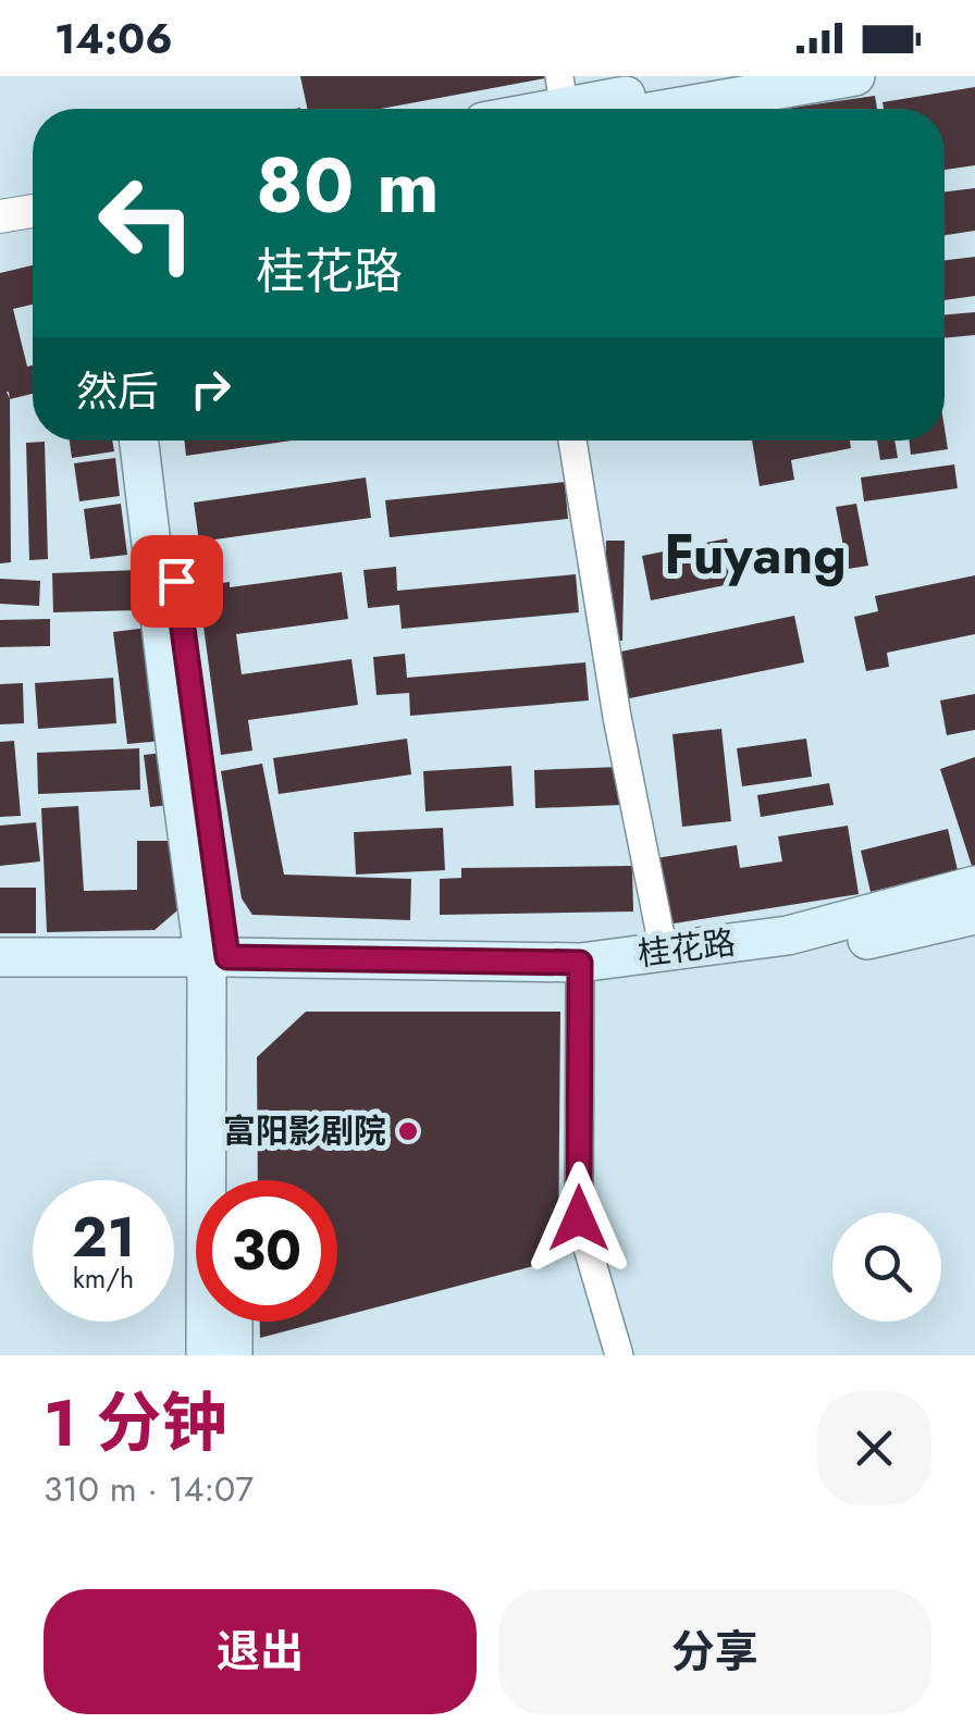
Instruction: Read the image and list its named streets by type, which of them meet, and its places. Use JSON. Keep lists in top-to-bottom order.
{
  "streets": {
    "main road": ["桂花路"]
  },
  "districts": ["Fuyang"],
  "places": ["富阳影剧院"],
  "page": {
    "status": "14:06",
    "turn": ["80 m", "桂花路"],
    "then": "然后",
    "speed": "21 km/h",
    "limit": "30",
    "heading": ["1 分钟", "310 m · 14:07"],
    "buttons": ["退出", "分享"]
  }
}
